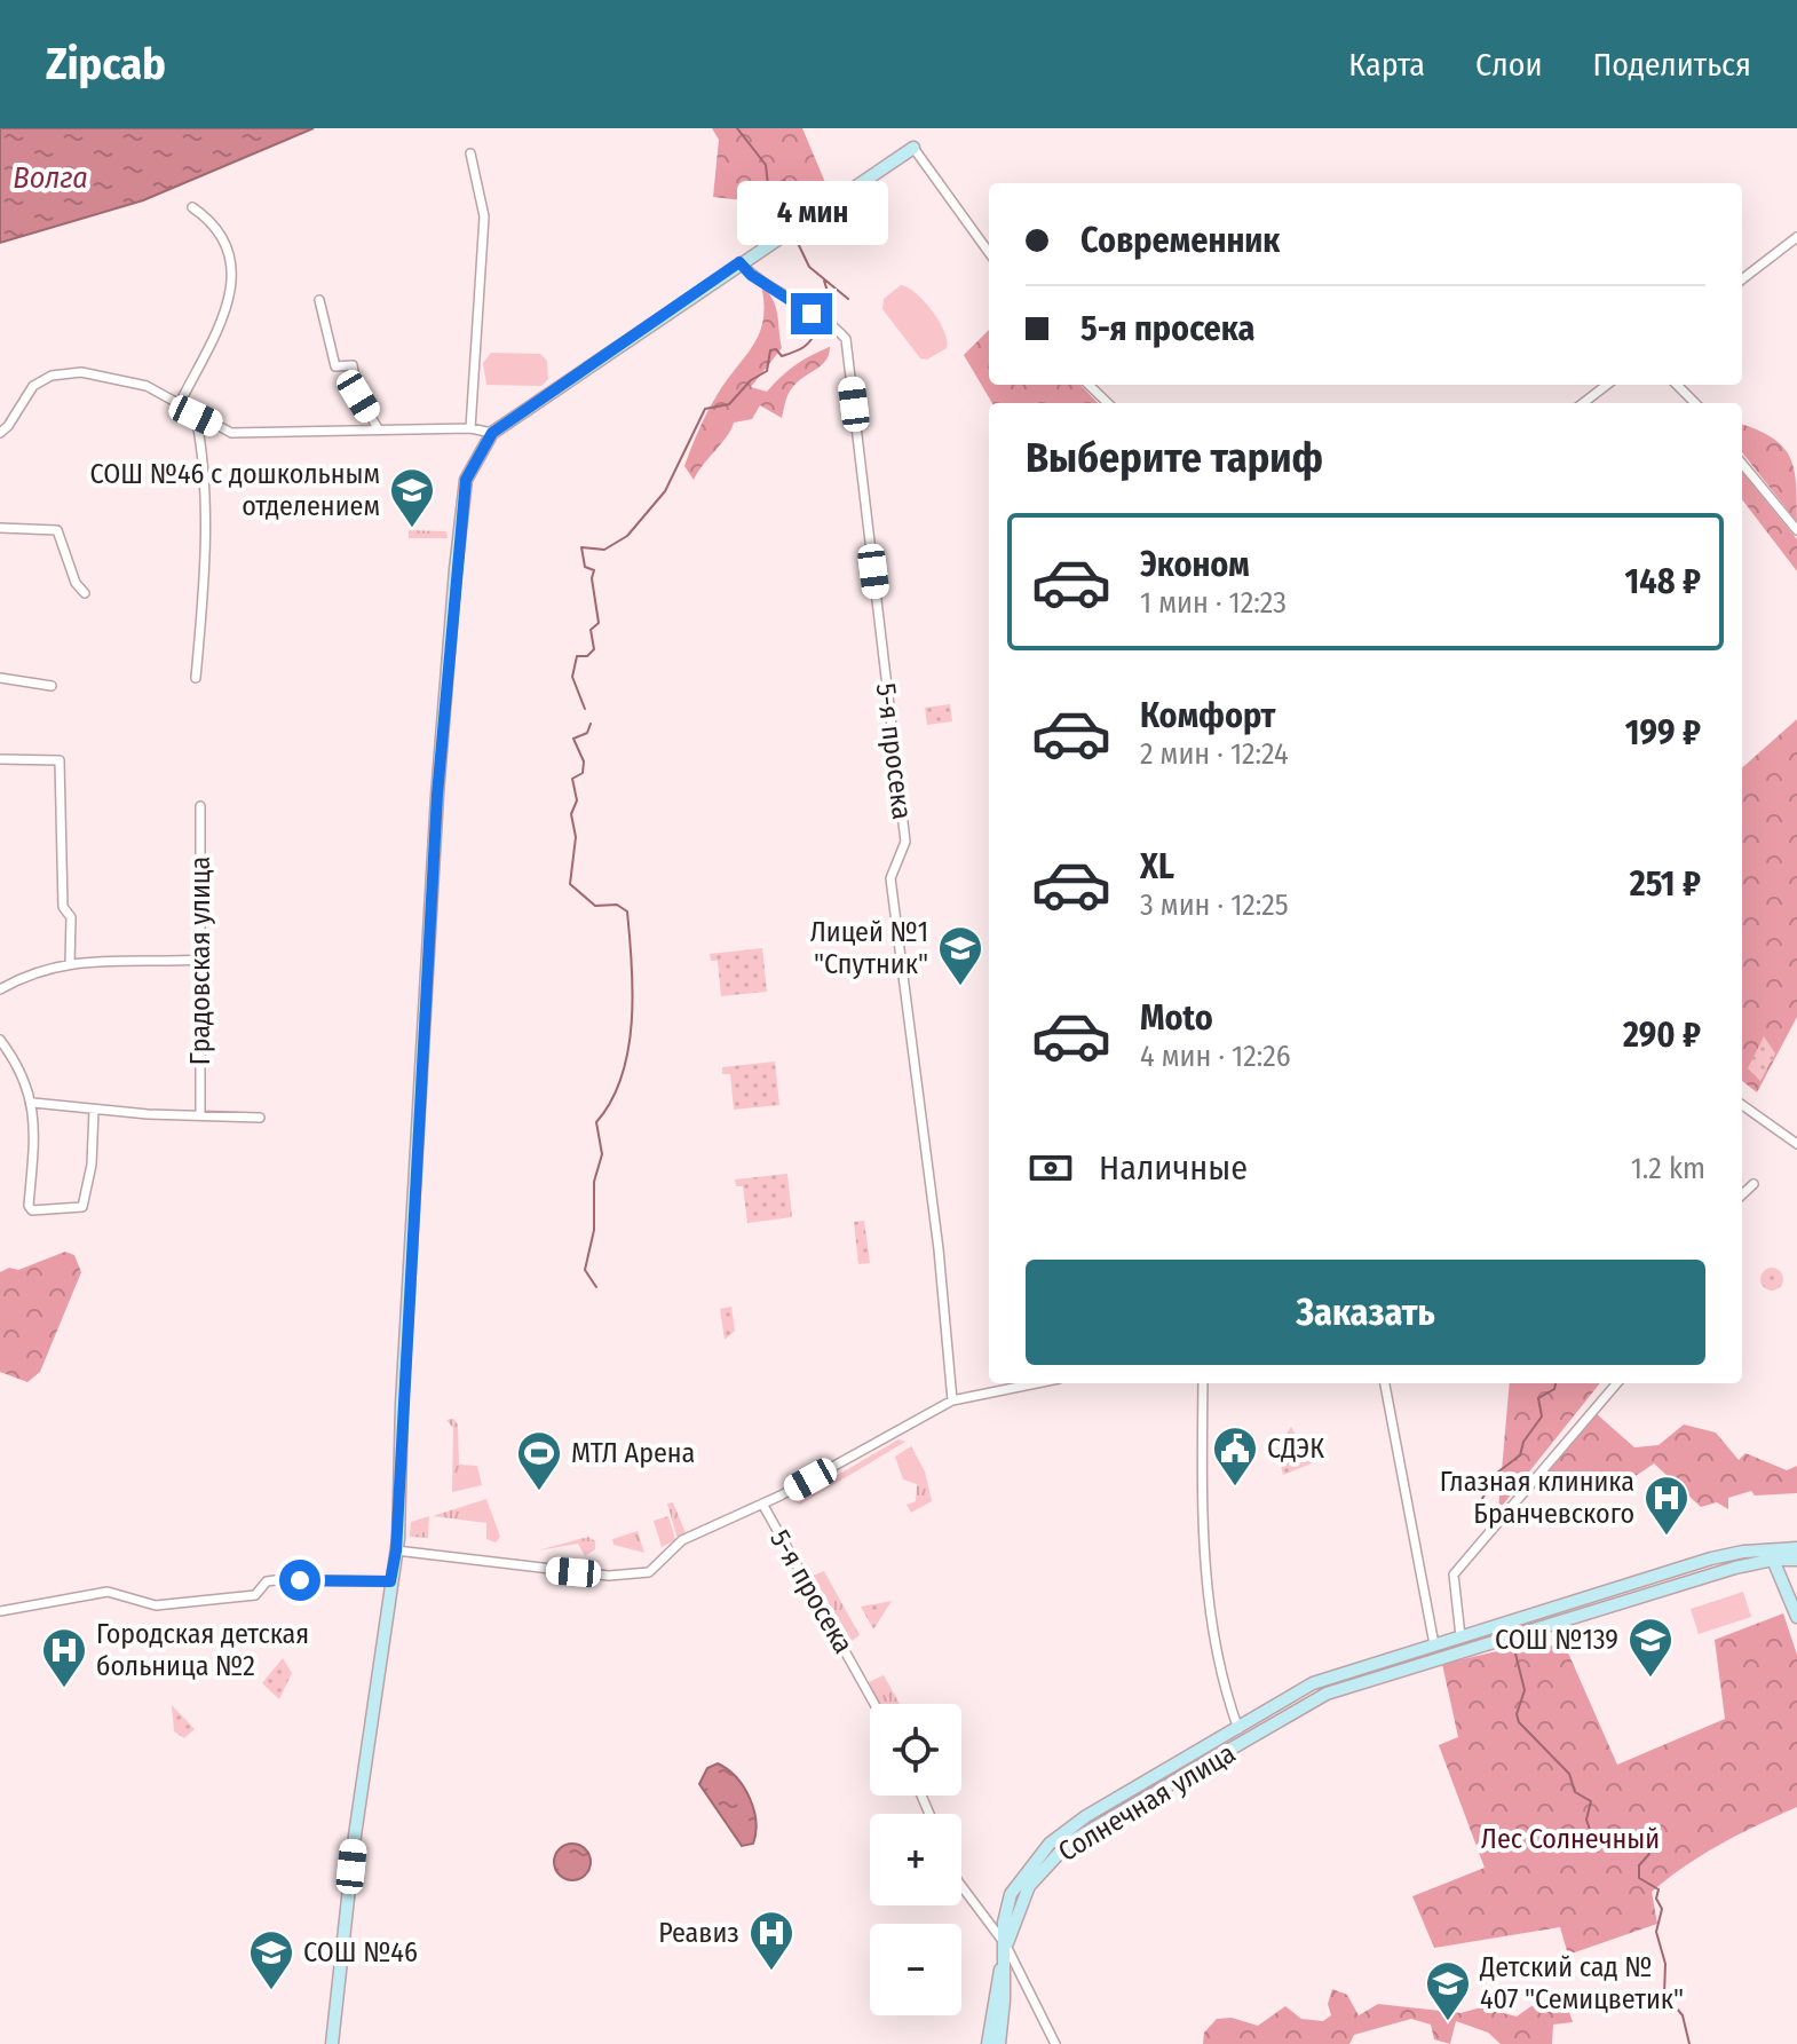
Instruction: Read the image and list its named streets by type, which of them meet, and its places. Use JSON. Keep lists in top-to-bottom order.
{
  "streets": {
    "street": ["5-я просека", "Градовская улица", "Солнечная улица"]
  },
  "water": ["Волга"],
  "parks": ["Лес Солнечный"],
  "places": {
    "school or university": [
      "СОШ №46 с дошкольным отделением",
      "Лицей №1 \"Спутник\"",
      "СОШ №139",
      "СОШ №46",
      "Детский сад № 407 \"Семицветик\""
    ],
    "public building": ["СДЭК"],
    "sports": ["МТЛ Арена"],
    "hospital": ["Глазная клиника Бранчевского", "Городская детская больница №2", "Реавиз"]
  },
  "page": {
    "header": "Zipcab",
    "nav": ["Карта", "Слои", "Поделиться"],
    "bubble": "4 мин",
    "banner": ["Современник", "5-я просека"],
    "heading": "Выберите тариф",
    "list": [
      {
        "name": "Эконом",
        "note": "1 мин · 12:23",
        "value": "148 ₽"
      },
      {
        "name": "Комфорт",
        "note": "2 мин · 12:24",
        "value": "199 ₽"
      },
      {
        "name": "XL",
        "note": "3 мин · 12:25",
        "value": "251 ₽"
      },
      {
        "name": "Moto",
        "note": "4 мин · 12:26",
        "value": "290 ₽"
      }
    ],
    "pay": ["Наличные", "1.2 km"],
    "buttons": "Заказать",
    "map_buttons": ["+", "−"]
  }
}
